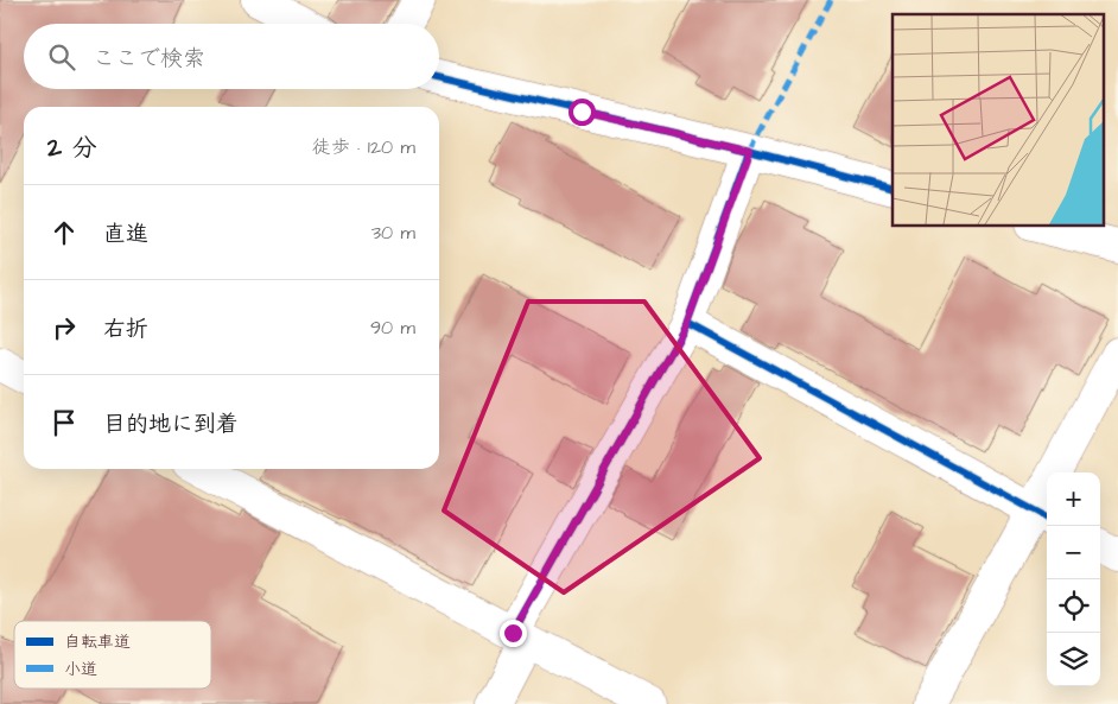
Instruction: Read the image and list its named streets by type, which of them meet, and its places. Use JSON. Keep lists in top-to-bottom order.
{
  "legend": ["自転車道", "小道"],
  "page": {
    "search": "ここで検索",
    "heading": ["2 分", "徒歩 · 120 m"],
    "list": [
      ["直進", "30 m"],
      ["右折", "90 m"],
      "目的地に到着"
    ],
    "map_buttons": ["+", "−"]
  }
}
